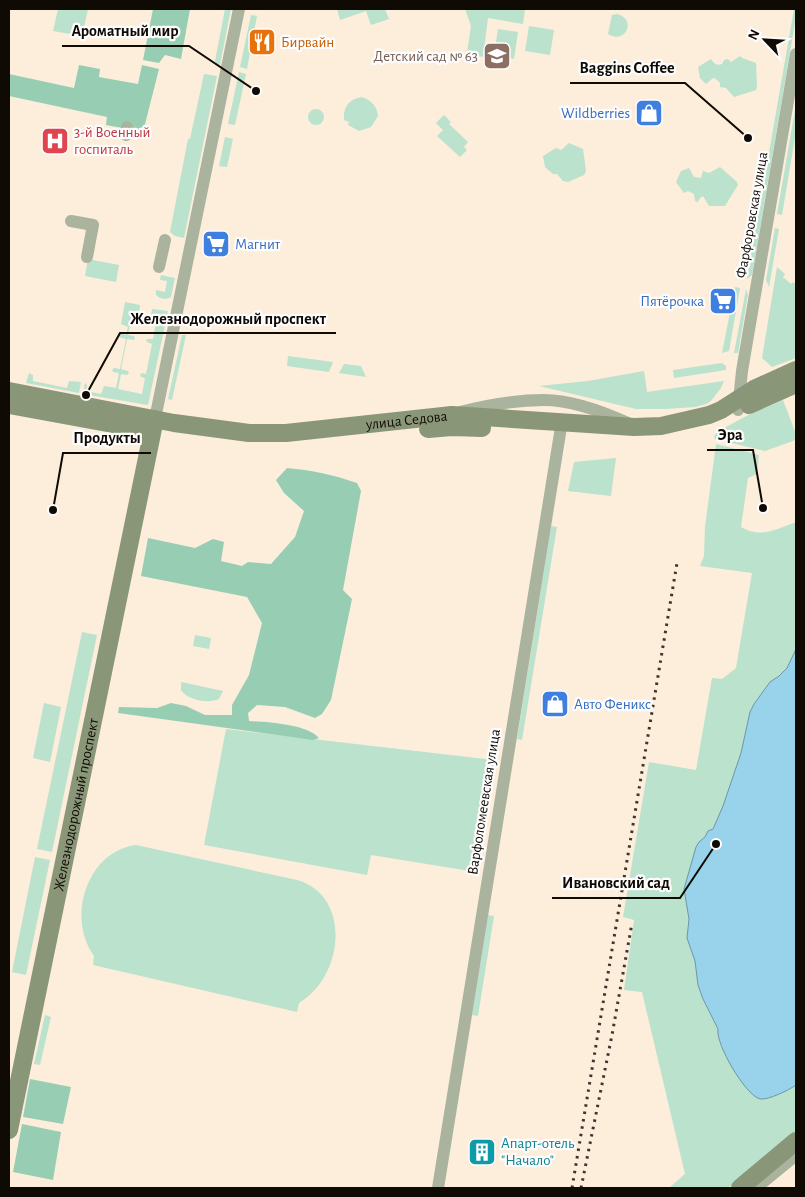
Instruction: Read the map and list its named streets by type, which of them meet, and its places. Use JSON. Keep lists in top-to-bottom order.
{
  "streets": {
    "main road": ["улица Седова", "Железнодорожный проспект"],
    "street": ["Фарфоровская улица", "Варфоломеевская улица"]
  },
  "crossings": [
    ["Фарфоровская улица", "улица Седова"],
    ["улица Седова", "Варфоломеевская улица"],
    ["улица Седова", "Железнодорожный проспект"]
  ],
  "places": {
    "restaurant": ["Бирвайн"],
    "school or university": ["Детский сад № 63"],
    "other": [
      "Ароматный мир",
      "Baggins Coffee",
      "Железнодорожный проспект",
      "Эра",
      "Продукты",
      "Ивановский сад"
    ],
    "shop": ["Wildberries", "Авто Феникс"],
    "hospital": ["3-й Военный госпиталь"],
    "supermarket": ["Магнит", "Пятёрочка"],
    "building": ["Апарт-отель \"Начало\""]
  },
  "north": "top left"
}
